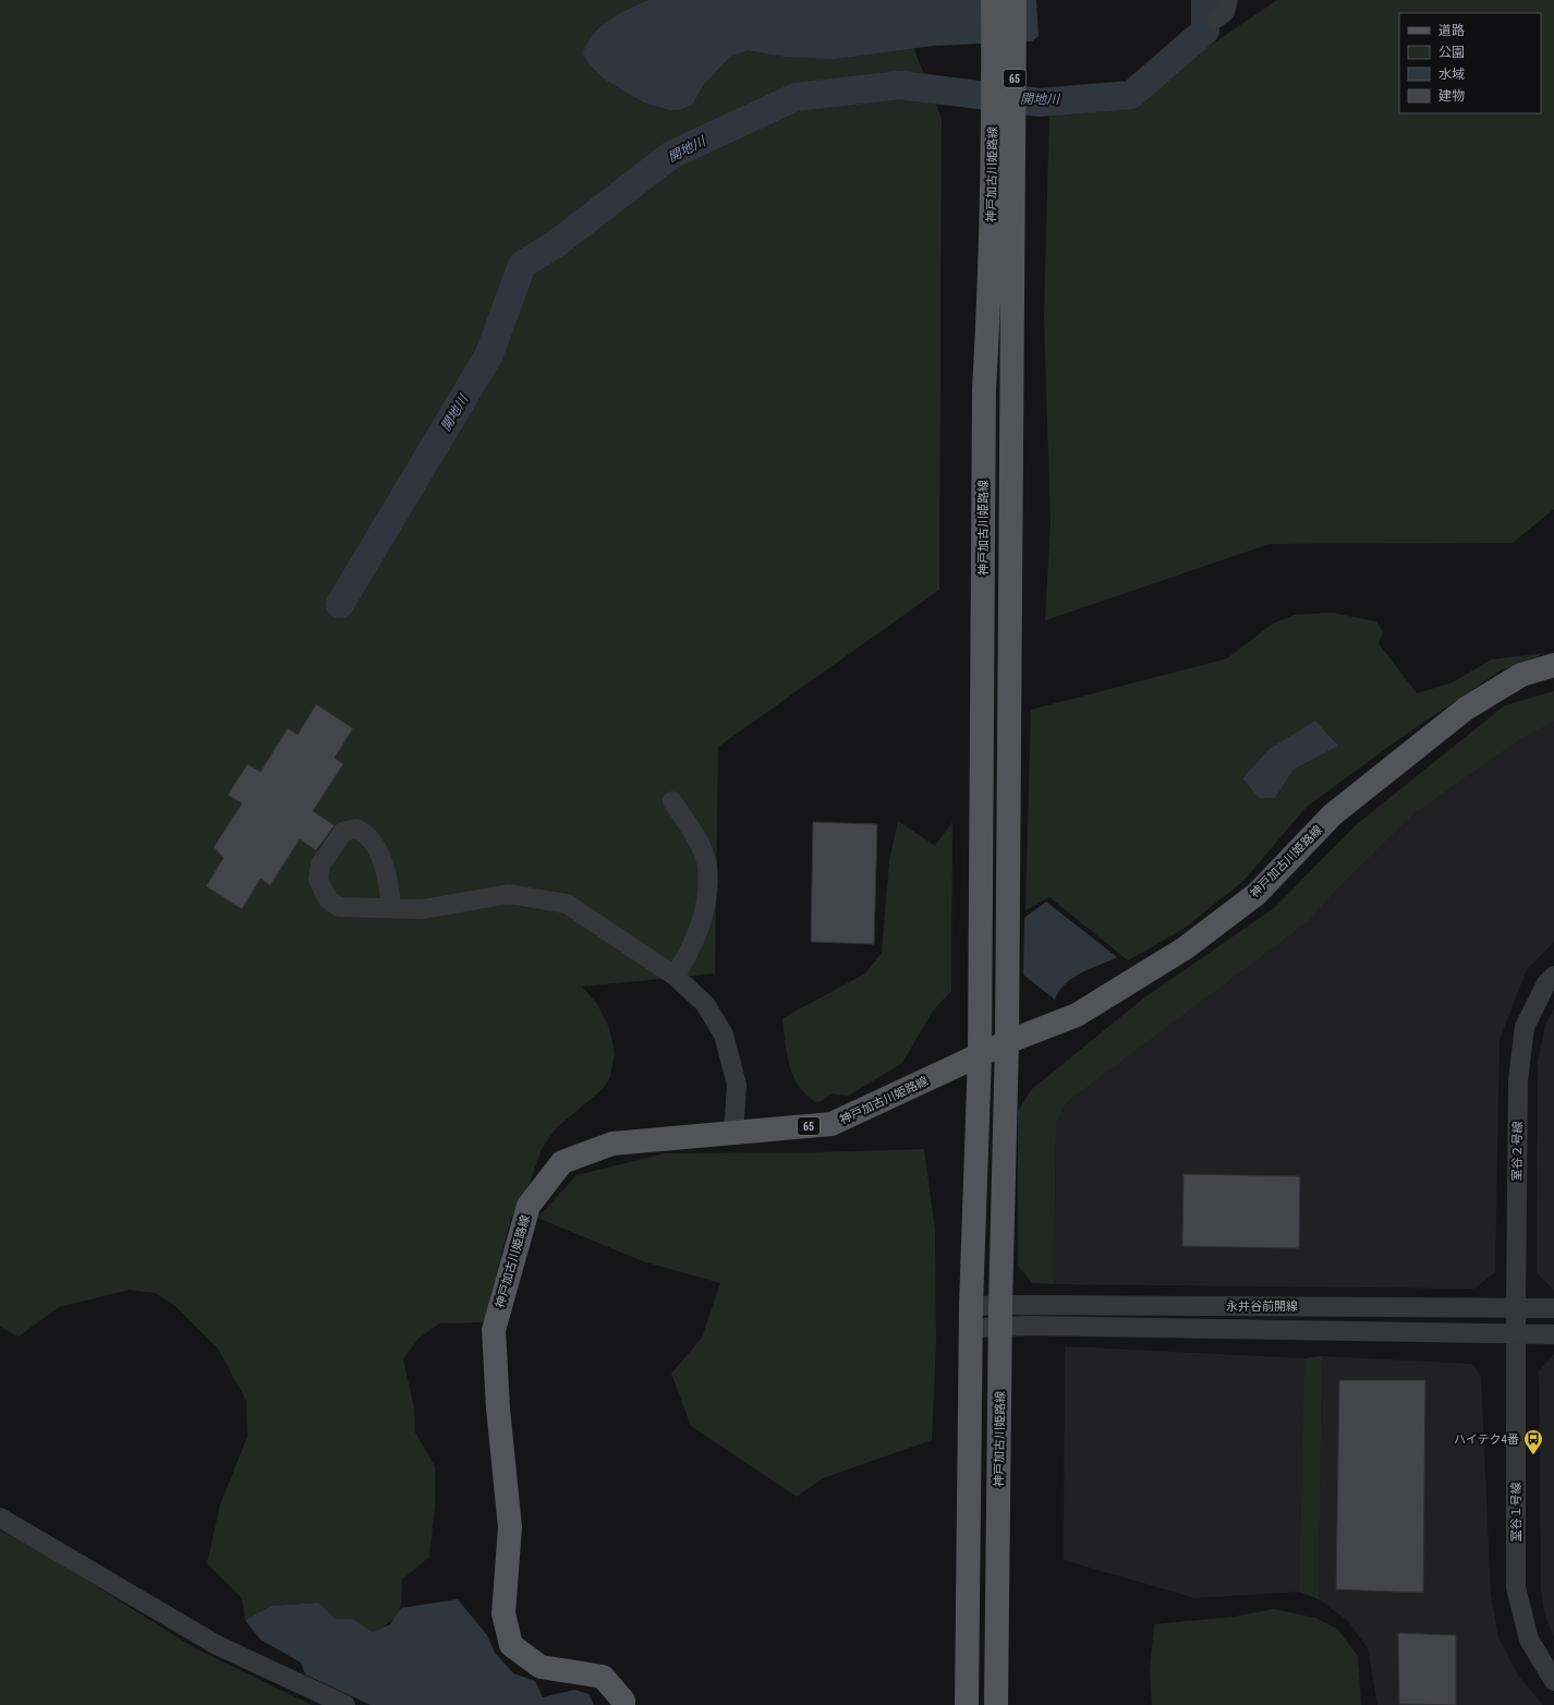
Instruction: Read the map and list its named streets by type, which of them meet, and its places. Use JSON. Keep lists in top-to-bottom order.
{
  "streets": {
    "main road": ["65", "神戸加古川姫路線"],
    "street": ["室谷２号線", "永井谷前開線", "室谷１号線"]
  },
  "crossings": [
    ["神戸加古川姫路線", "永井谷前開線"],
    ["室谷２号線", "永井谷前開線"],
    ["室谷２号線", "室谷１号線"],
    ["永井谷前開線", "室谷１号線"]
  ],
  "water": ["開地川"],
  "places": {
    "bus stop": ["ハイテク4番"]
  },
  "legend": [
    "道路",
    "公園",
    "水域",
    "建物"
  ]
}
